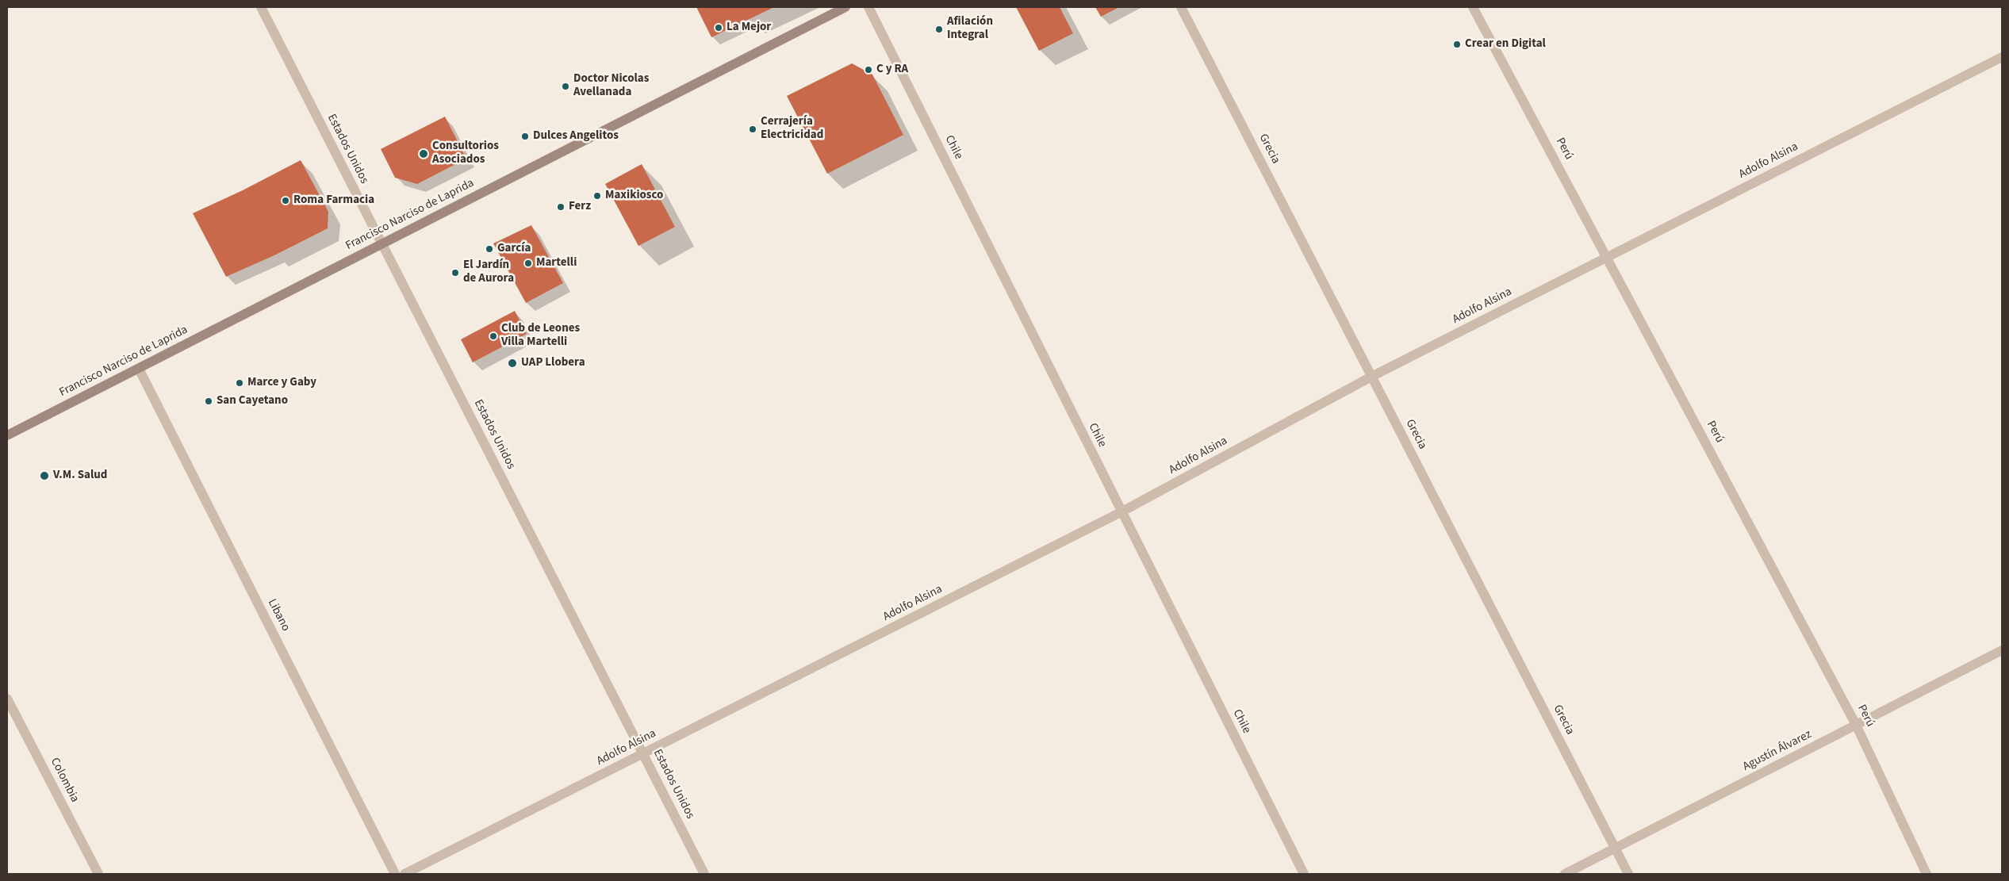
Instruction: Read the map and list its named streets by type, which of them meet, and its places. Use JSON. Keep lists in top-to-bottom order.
{
  "streets": {
    "main road": ["Francisco Narciso de Laprida"],
    "street": [
      "Chile",
      "Estados Unidos",
      "Grecia",
      "Perú",
      "Adolfo Alsina",
      "Libano",
      "Agustín Álvarez",
      "Colombia"
    ]
  },
  "crossings": [
    ["Chile", "Adolfo Alsina"],
    ["Estados Unidos", "Adolfo Alsina"],
    ["Estados Unidos", "Francisco Narciso de Laprida"],
    ["Grecia", "Adolfo Alsina"],
    ["Grecia", "Agustín Álvarez"],
    ["Perú", "Adolfo Alsina"],
    ["Perú", "Agustín Álvarez"],
    ["Francisco Narciso de Laprida", "Libano"]
  ],
  "places": [
    "La Mejor",
    "Afilación Integral",
    "Crear en Digital",
    "C y RA",
    "Doctor Nicolas Avellanada",
    "Cerrajería Electricidad",
    "Dulces Angelitos",
    "Consultorios Asociados",
    "Maxikiosco",
    "Roma Farmacia",
    "Ferz",
    "García",
    "Martelli",
    "El Jardín de Aurora",
    "Club de Leones Villa Martelli",
    "UAP Llobera",
    "Marce y Gaby",
    "San Cayetano",
    "V.M. Salud"
  ]
}
